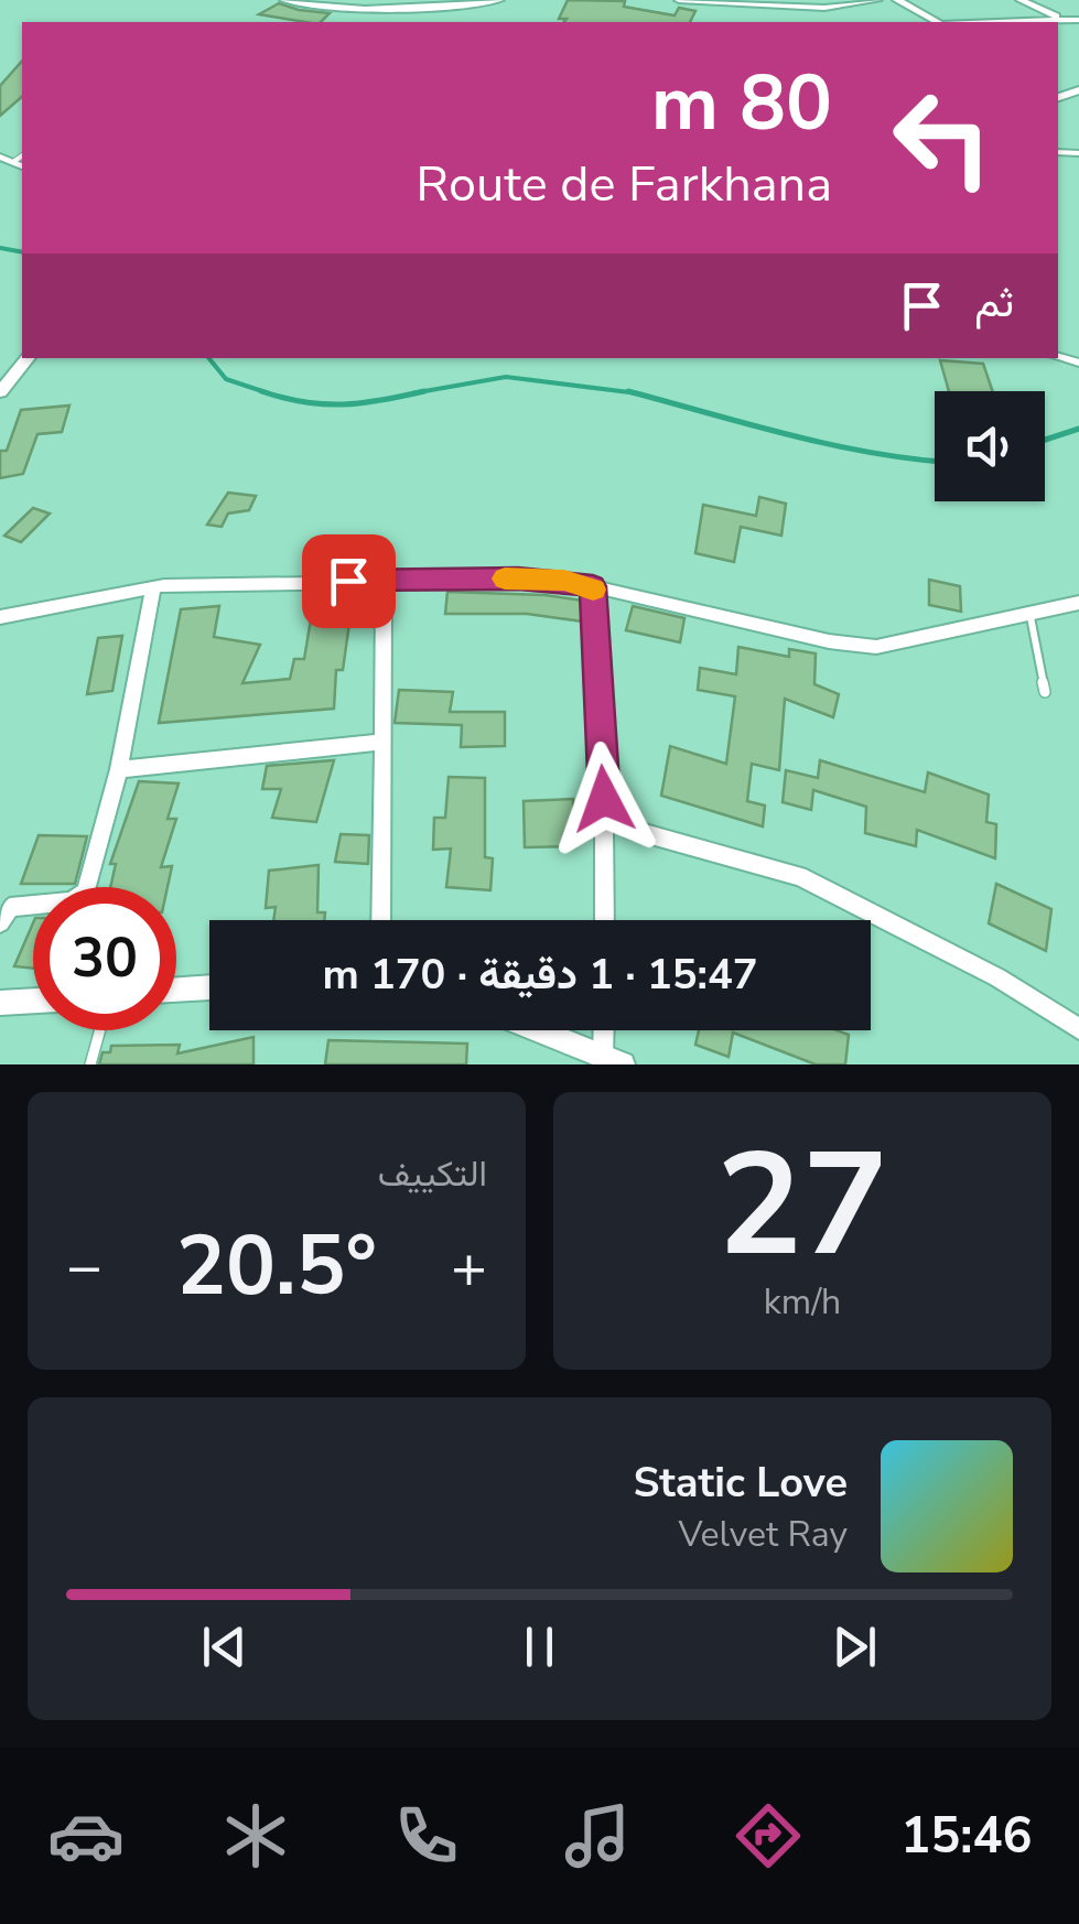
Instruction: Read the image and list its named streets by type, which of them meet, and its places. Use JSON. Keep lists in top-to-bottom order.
{
  "page": {
    "turn": ["80 m", "Route de Farkhana"],
    "then": "ثم",
    "limit": "30",
    "trip": "15:47 · 1 دقيقة · 170 m",
    "tile": [
      ["27", "km/h"],
      "التكييف"
    ],
    "heat": ["−", "20.5°", "+"],
    "song": ["Static Love", "Velvet Ray"],
    "tabs": "15:46"
  }
}
